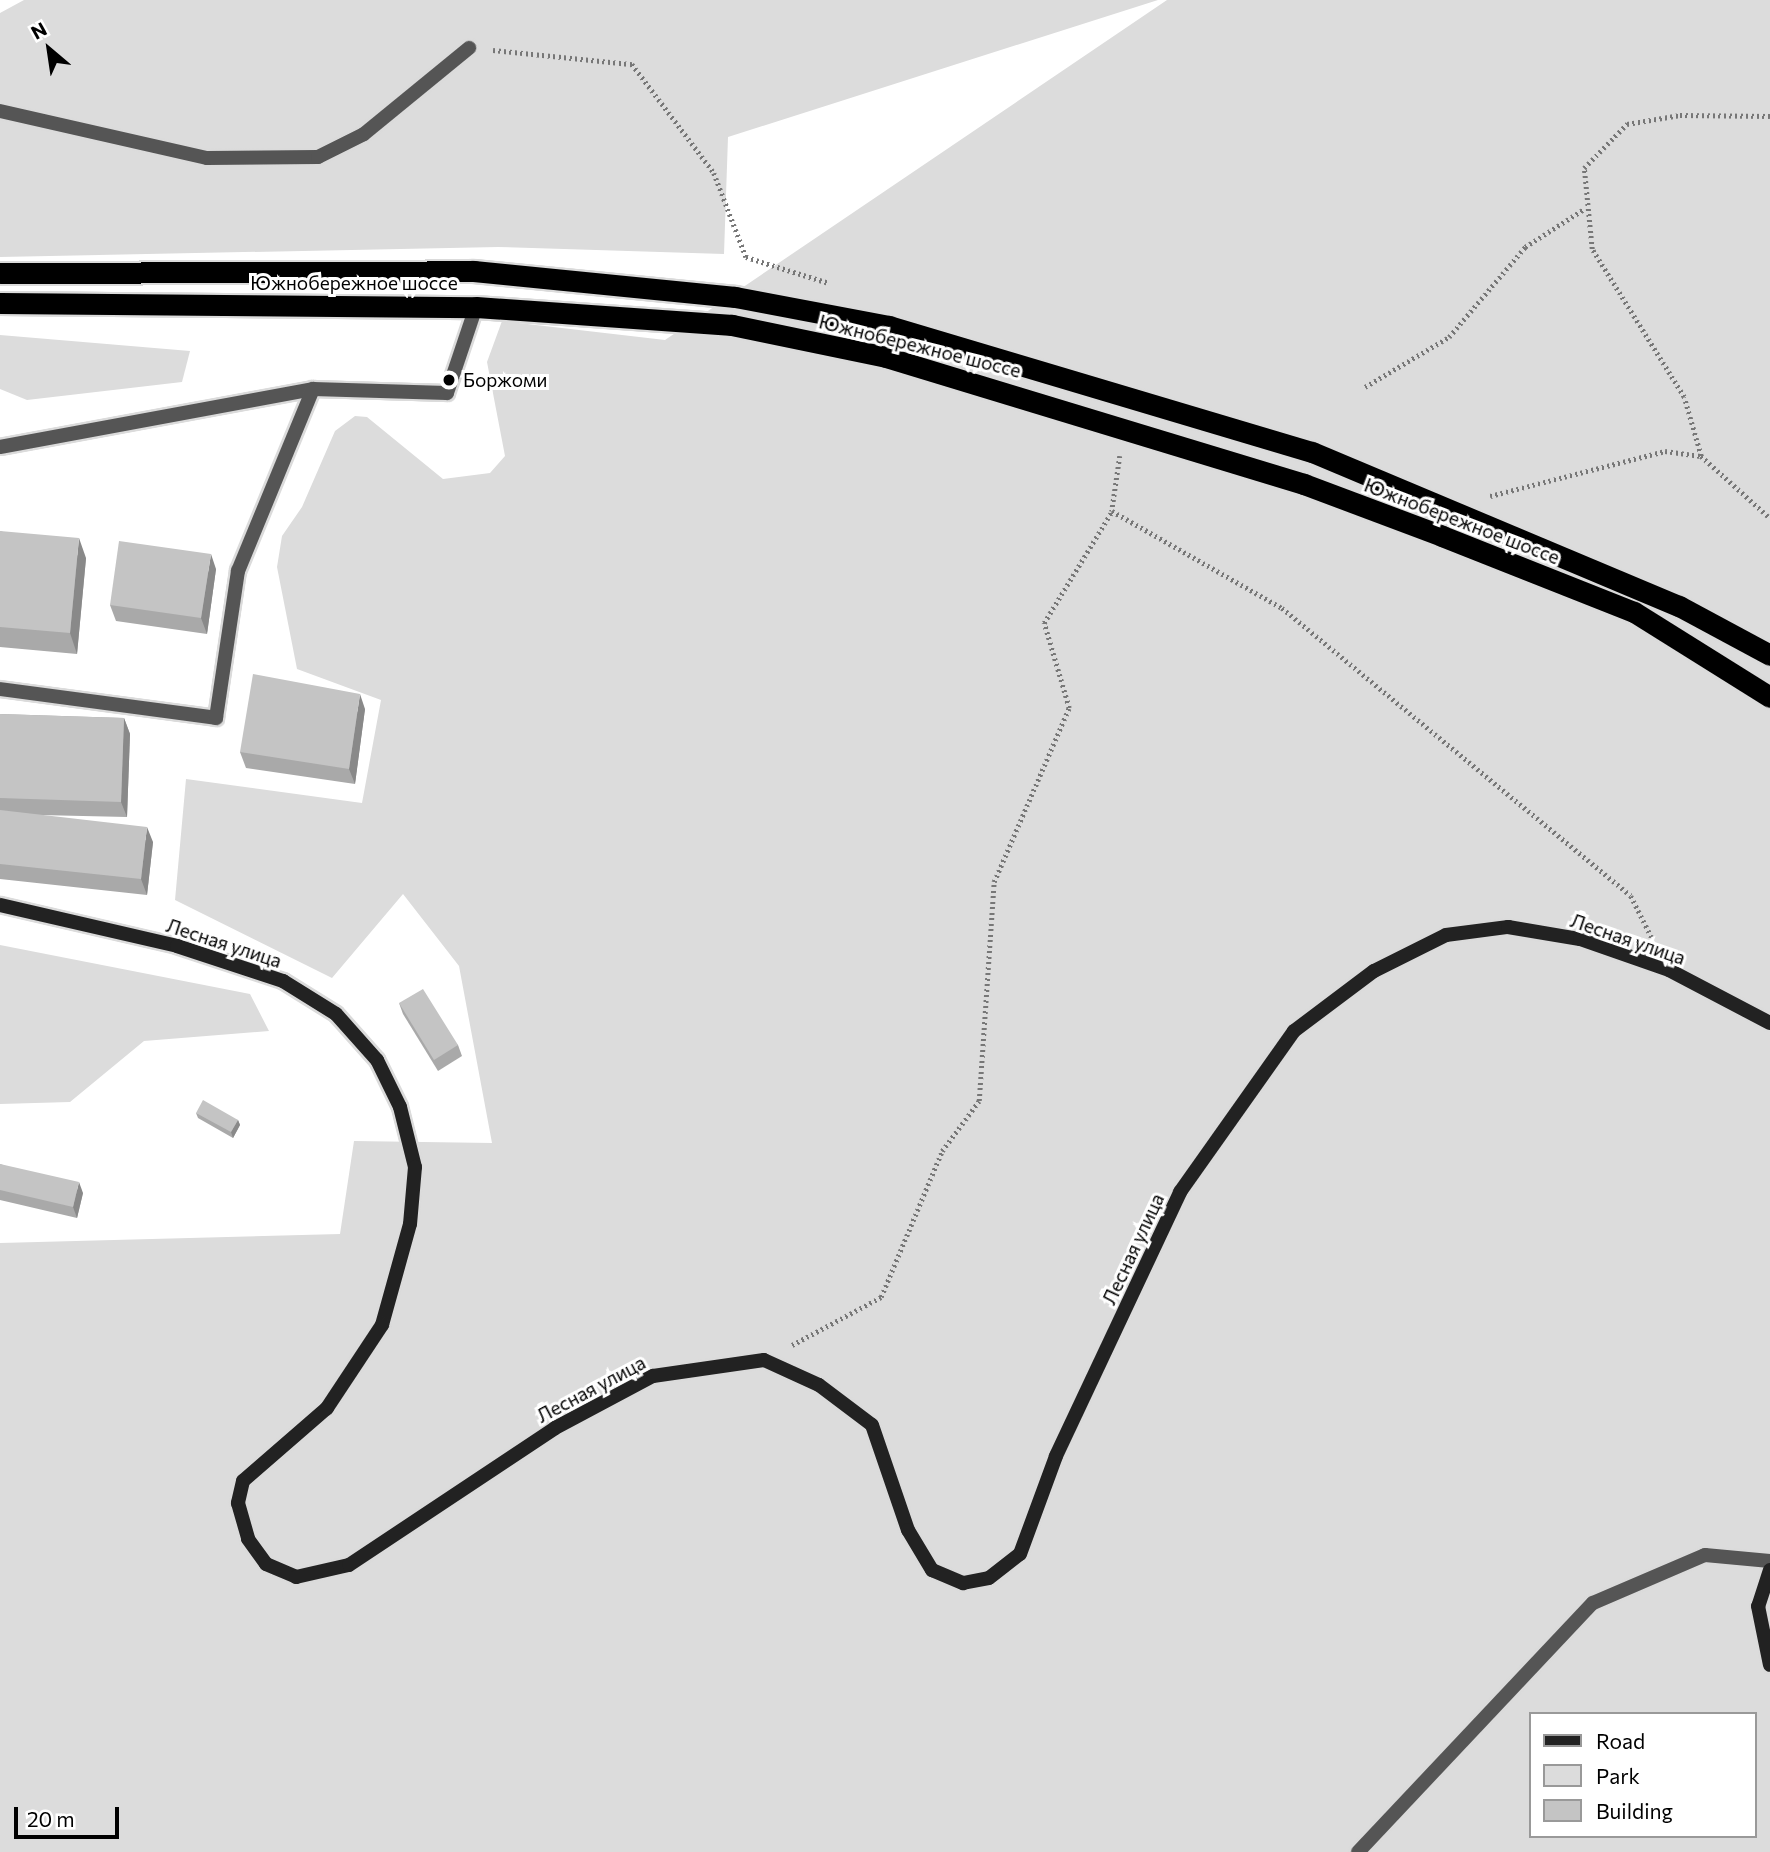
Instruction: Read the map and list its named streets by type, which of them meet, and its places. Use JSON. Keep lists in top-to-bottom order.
{
  "streets": {
    "highway": ["Южнобережное шоссе"],
    "street": ["Лесная улица"]
  },
  "places": ["Боржоми"],
  "legend": ["Road", "Park", "Building"],
  "scale_bar": "20 m",
  "north": "top left"
}
